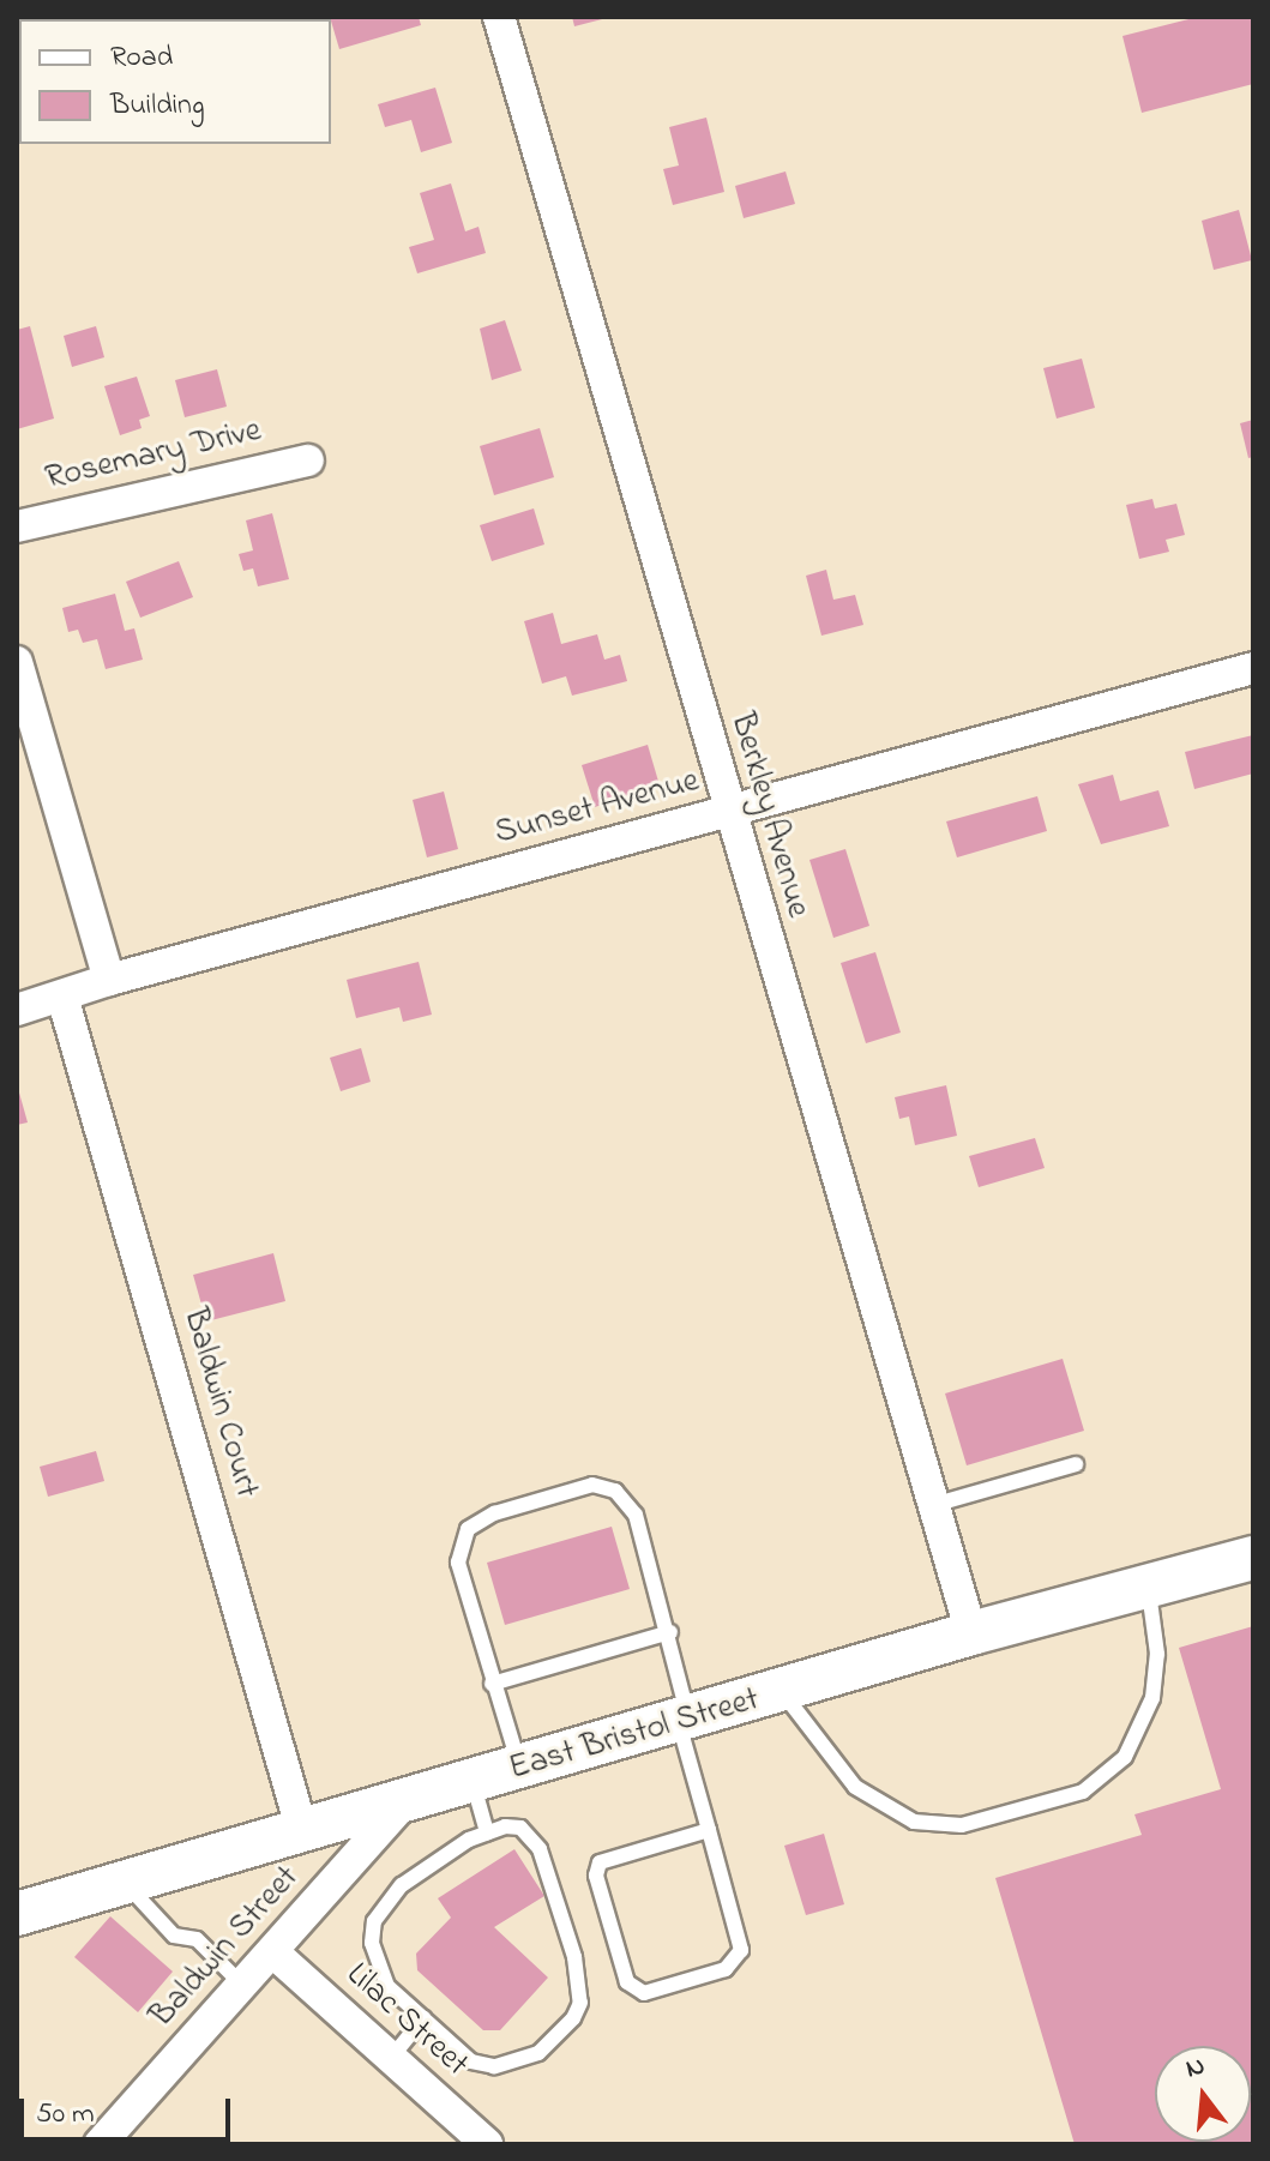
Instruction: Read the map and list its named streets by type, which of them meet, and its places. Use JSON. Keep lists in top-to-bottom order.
{
  "streets": {
    "main road": ["East Bristol Street"],
    "street": [
      "Rosemary Drive",
      "Sunset Avenue",
      "Berkley Avenue",
      "Baldwin Court",
      "Baldwin Street",
      "Lilac Street"
    ]
  },
  "crossings": [
    ["Sunset Avenue", "Berkley Avenue"],
    ["Sunset Avenue", "Baldwin Court"],
    ["Berkley Avenue", "East Bristol Street"],
    ["Baldwin Court", "East Bristol Street"],
    ["East Bristol Street", "Baldwin Street"],
    ["Baldwin Street", "Lilac Street"]
  ],
  "legend": ["Road", "Building"],
  "scale_bar": "50 m",
  "north": "top"
}
